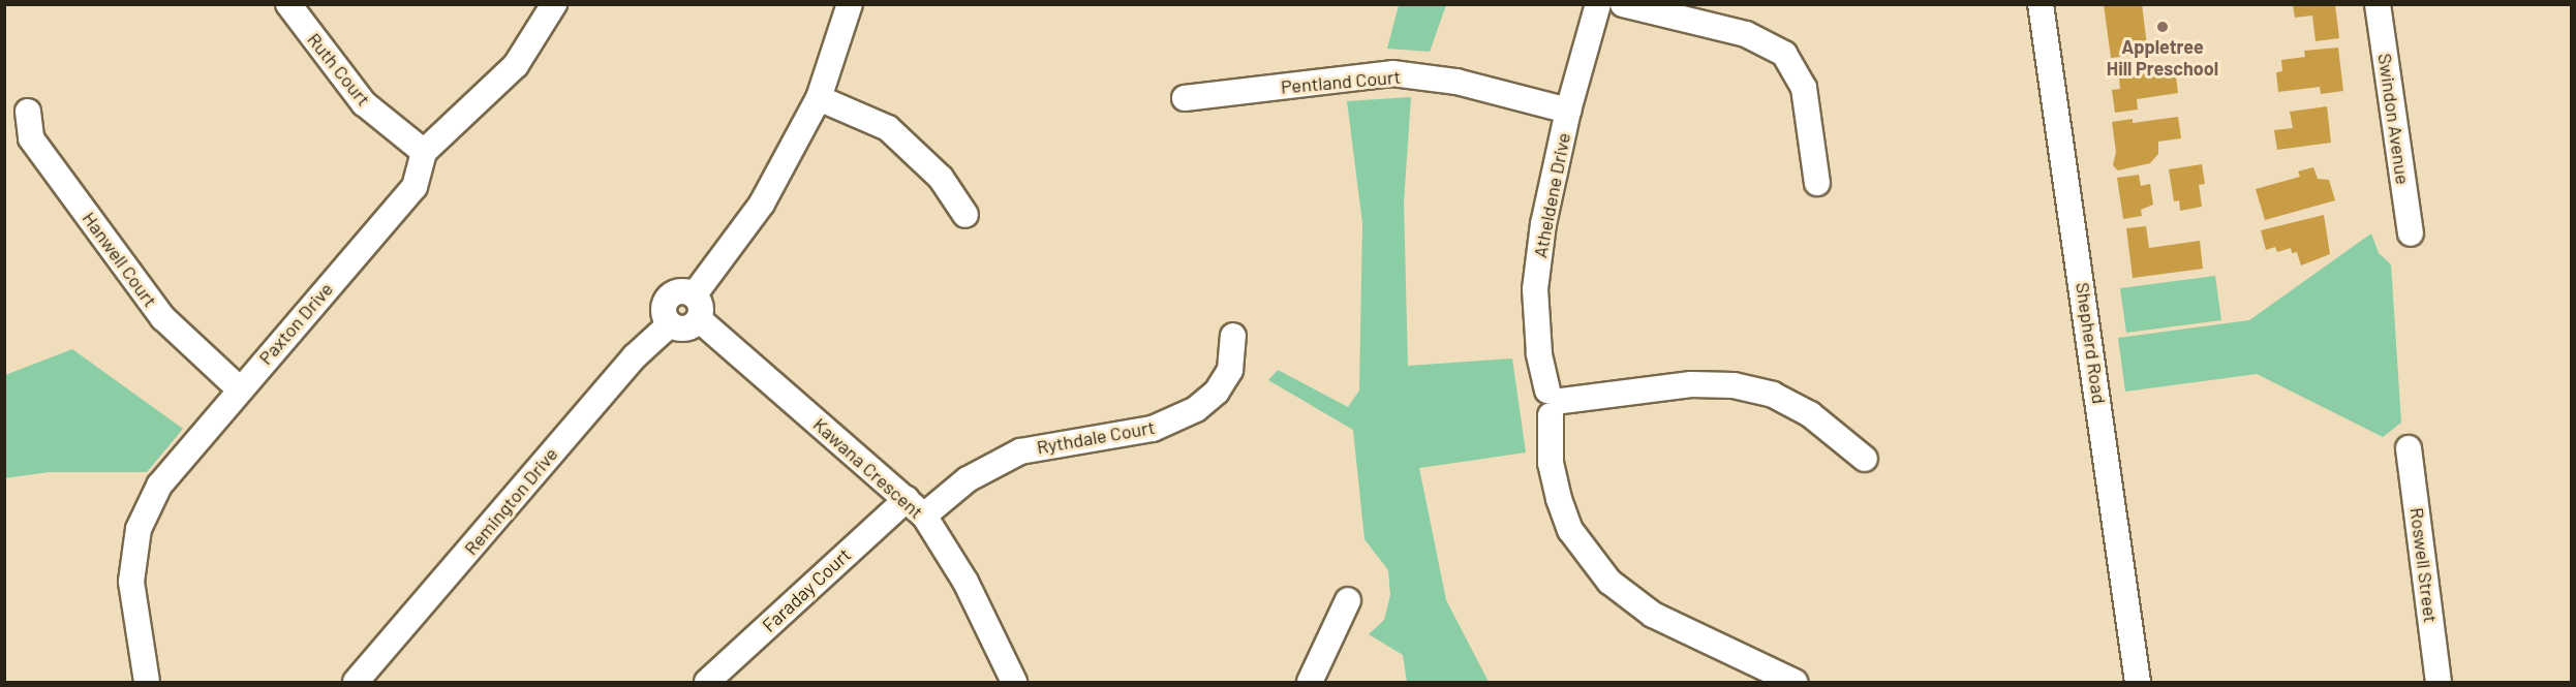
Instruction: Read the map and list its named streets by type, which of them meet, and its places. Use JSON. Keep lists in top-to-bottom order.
{
  "streets": {
    "street": [
      "Ruth Court",
      "Pentland Court",
      "Swindon Avenue",
      "Atheldene Drive",
      "Hanwell Court",
      "Paxton Drive",
      "Shepherd Road",
      "Rythdale Court",
      "Kawana Crescent",
      "Remington Drive",
      "Roswell Street",
      "Faraday Court"
    ]
  },
  "crossings": [
    ["Ruth Court", "Paxton Drive"],
    ["Pentland Court", "Atheldene Drive"],
    ["Hanwell Court", "Paxton Drive"],
    ["Rythdale Court", "Kawana Crescent"],
    ["Rythdale Court", "Faraday Court"],
    ["Kawana Crescent", "Remington Drive"],
    ["Kawana Crescent", "Faraday Court"]
  ],
  "places": ["Appletree Hill Preschool"]
}
